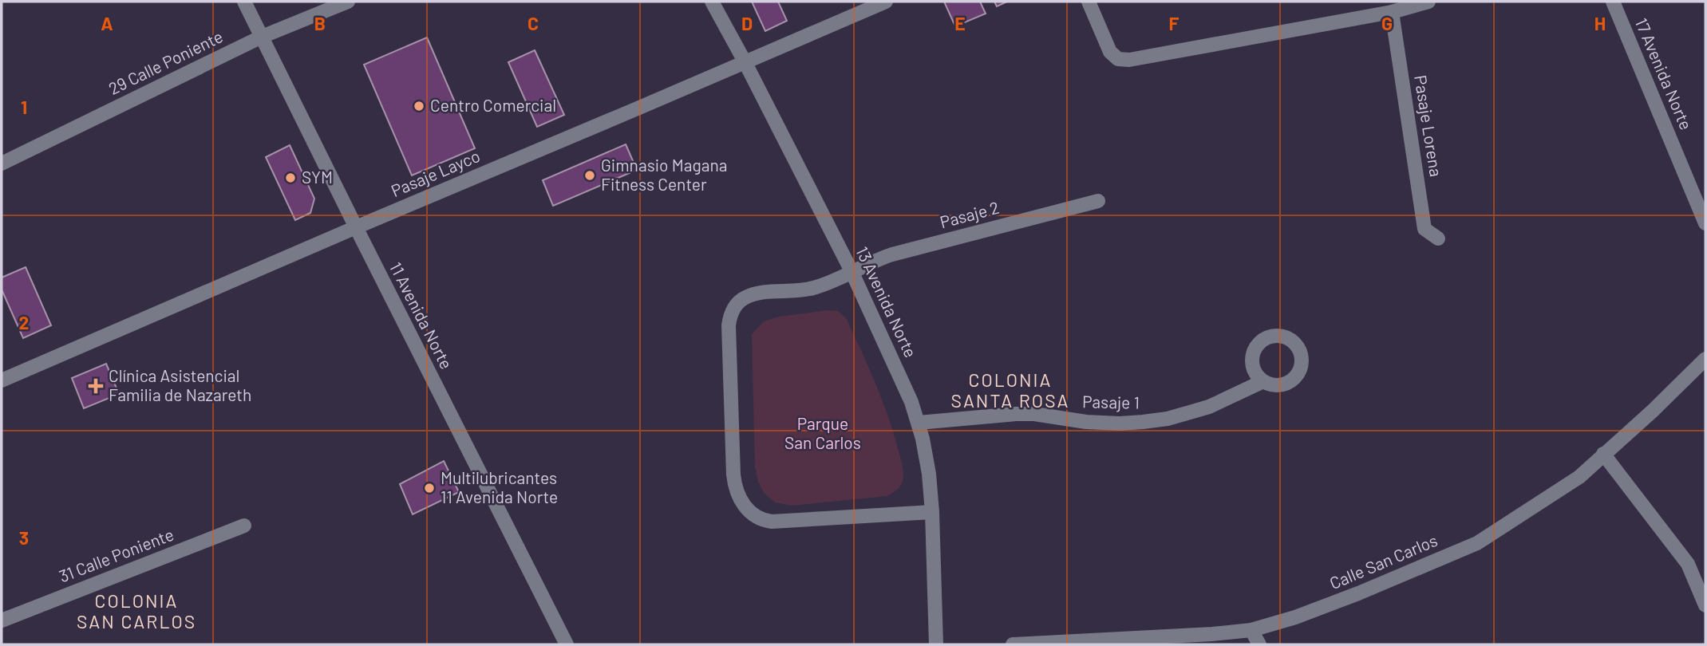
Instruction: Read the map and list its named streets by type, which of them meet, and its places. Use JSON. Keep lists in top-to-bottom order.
{
  "streets": {
    "street": [
      "29 Calle Poniente",
      "17 Avenida Norte",
      "Pasaje Lorena",
      "Pasaje Layco",
      "Pasaje 2",
      "13 Avenida Norte",
      "11 Avenida Norte",
      "Pasaje 1",
      "31 Calle Poniente",
      "Calle San Carlos"
    ]
  },
  "crossings": [
    ["29 Calle Poniente", "11 Avenida Norte"],
    ["Pasaje Layco", "13 Avenida Norte"],
    ["Pasaje Layco", "11 Avenida Norte"],
    ["Pasaje 2", "13 Avenida Norte"],
    ["13 Avenida Norte", "Pasaje 1"]
  ],
  "districts": ["COLONIA SANTA ROSA", "COLONIA SAN CARLOS"],
  "parks": ["Parque San Carlos"],
  "places": {
    "other": [
      "Centro Comercial",
      "Gimnasio Magana Fitness Center",
      "SYM",
      "Multilubricantes 11 Avenida Norte"
    ],
    "health": ["Clínica Asistencial Familia de Nazareth"]
  },
  "grid": {
    "columns": [
      "A",
      "B",
      "C",
      "D",
      "E",
      "F",
      "G",
      "H"
    ],
    "rows": ["1", "2", "3"]
  }
}
